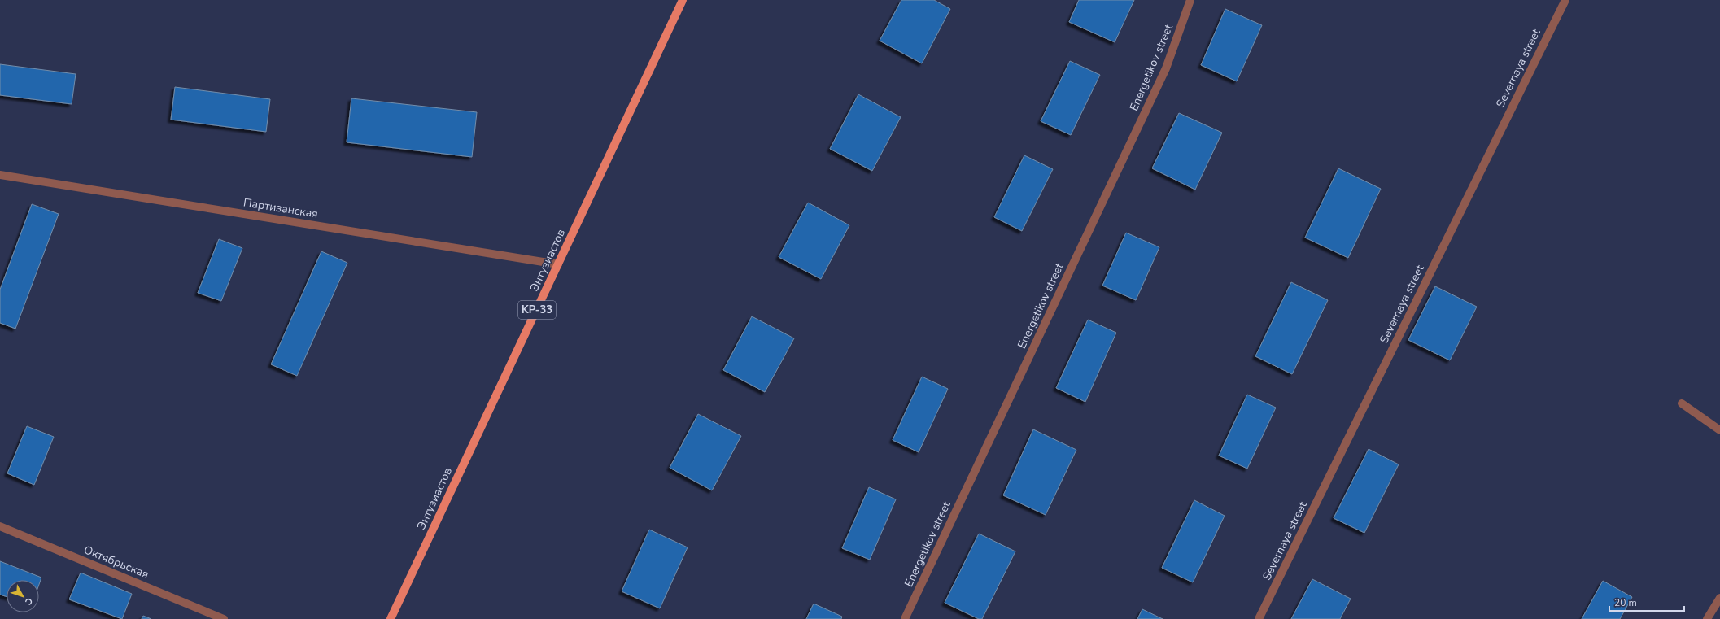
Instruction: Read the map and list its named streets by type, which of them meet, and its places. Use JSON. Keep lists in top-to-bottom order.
{
  "streets": {
    "main road": ["Энтузиастов", "KP-33"],
    "street": [
      "Energetikov street",
      "Severnaya street",
      "Партизанская",
      "Октябрьская"
    ]
  },
  "crossings": [
    ["Партизанская", "Энтузиастов"]
  ],
  "scale_bar": "20 m",
  "north": "bottom right"
}
